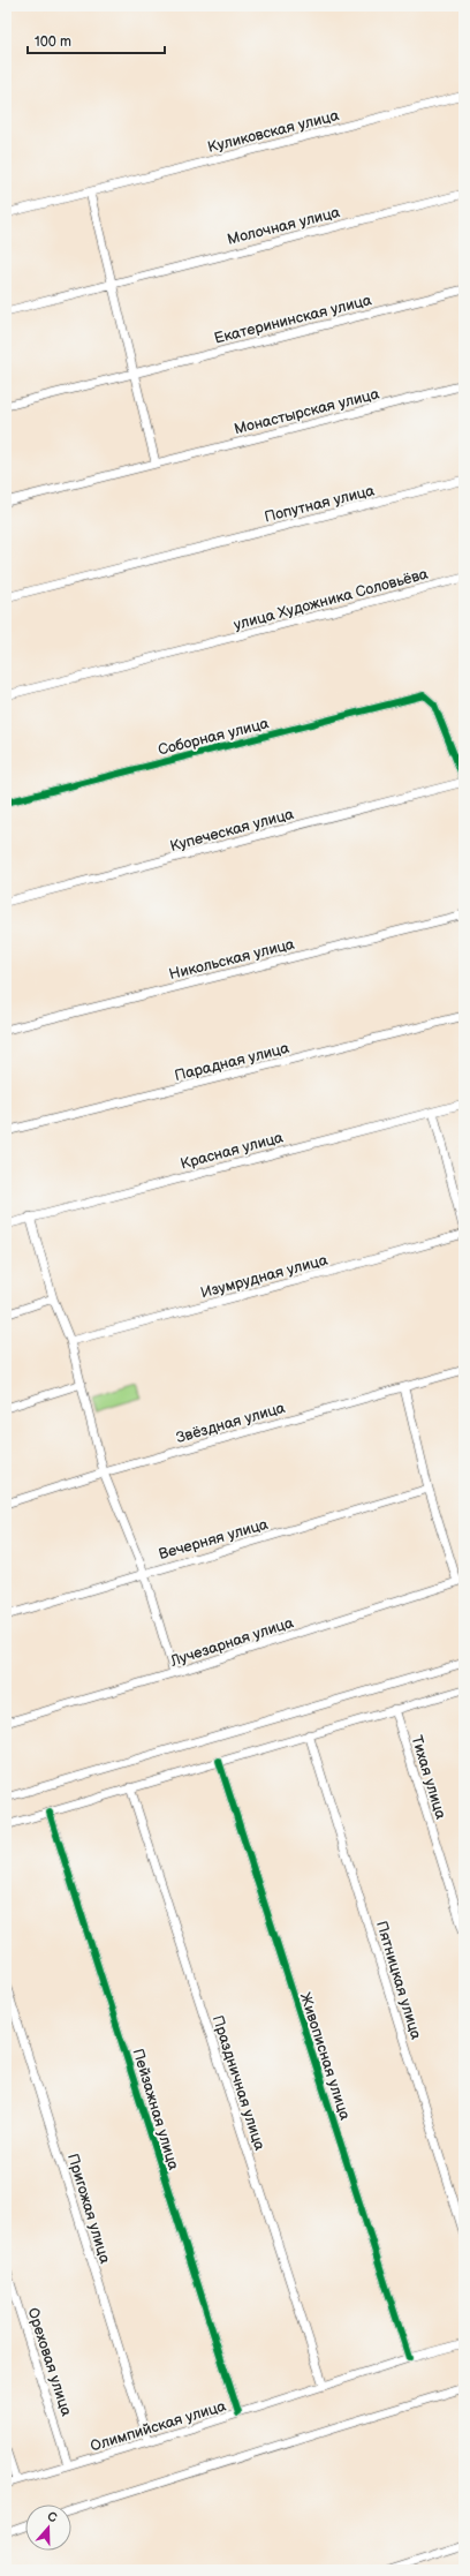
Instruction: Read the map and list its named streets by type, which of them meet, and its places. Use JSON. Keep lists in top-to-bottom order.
{
  "streets": {
    "street": [
      "Куликовская улица",
      "Молочная улица",
      "Екатерининская улица",
      "Монастырская улица",
      "Попутная улица",
      "улица Художника Соловьёва",
      "Соборная улица",
      "Купеческая улица",
      "Никольская улица",
      "Парадная улица",
      "Красная улица",
      "Изумрудная улица",
      "Звёздная улица",
      "Вечерняя улица",
      "Лучезарная улица",
      "Тихая улица",
      "Пятницкая улица",
      "Живописная улица",
      "Праздничная улица",
      "Пейзажная улица",
      "Пригожая улица",
      "Ореховая улица",
      "Олимпийская улица"
    ]
  },
  "crossings": [
    ["Соборная улица", "Купеческая улица"],
    ["Живописная улица", "Олимпийская улица"],
    ["Праздничная улица", "Олимпийская улица"],
    ["Пейзажная улица", "Олимпийская улица"],
    ["Пригожая улица", "Олимпийская улица"],
    ["Ореховая улица", "Олимпийская улица"]
  ],
  "scale_bar": "100 m",
  "north": "top"
}
